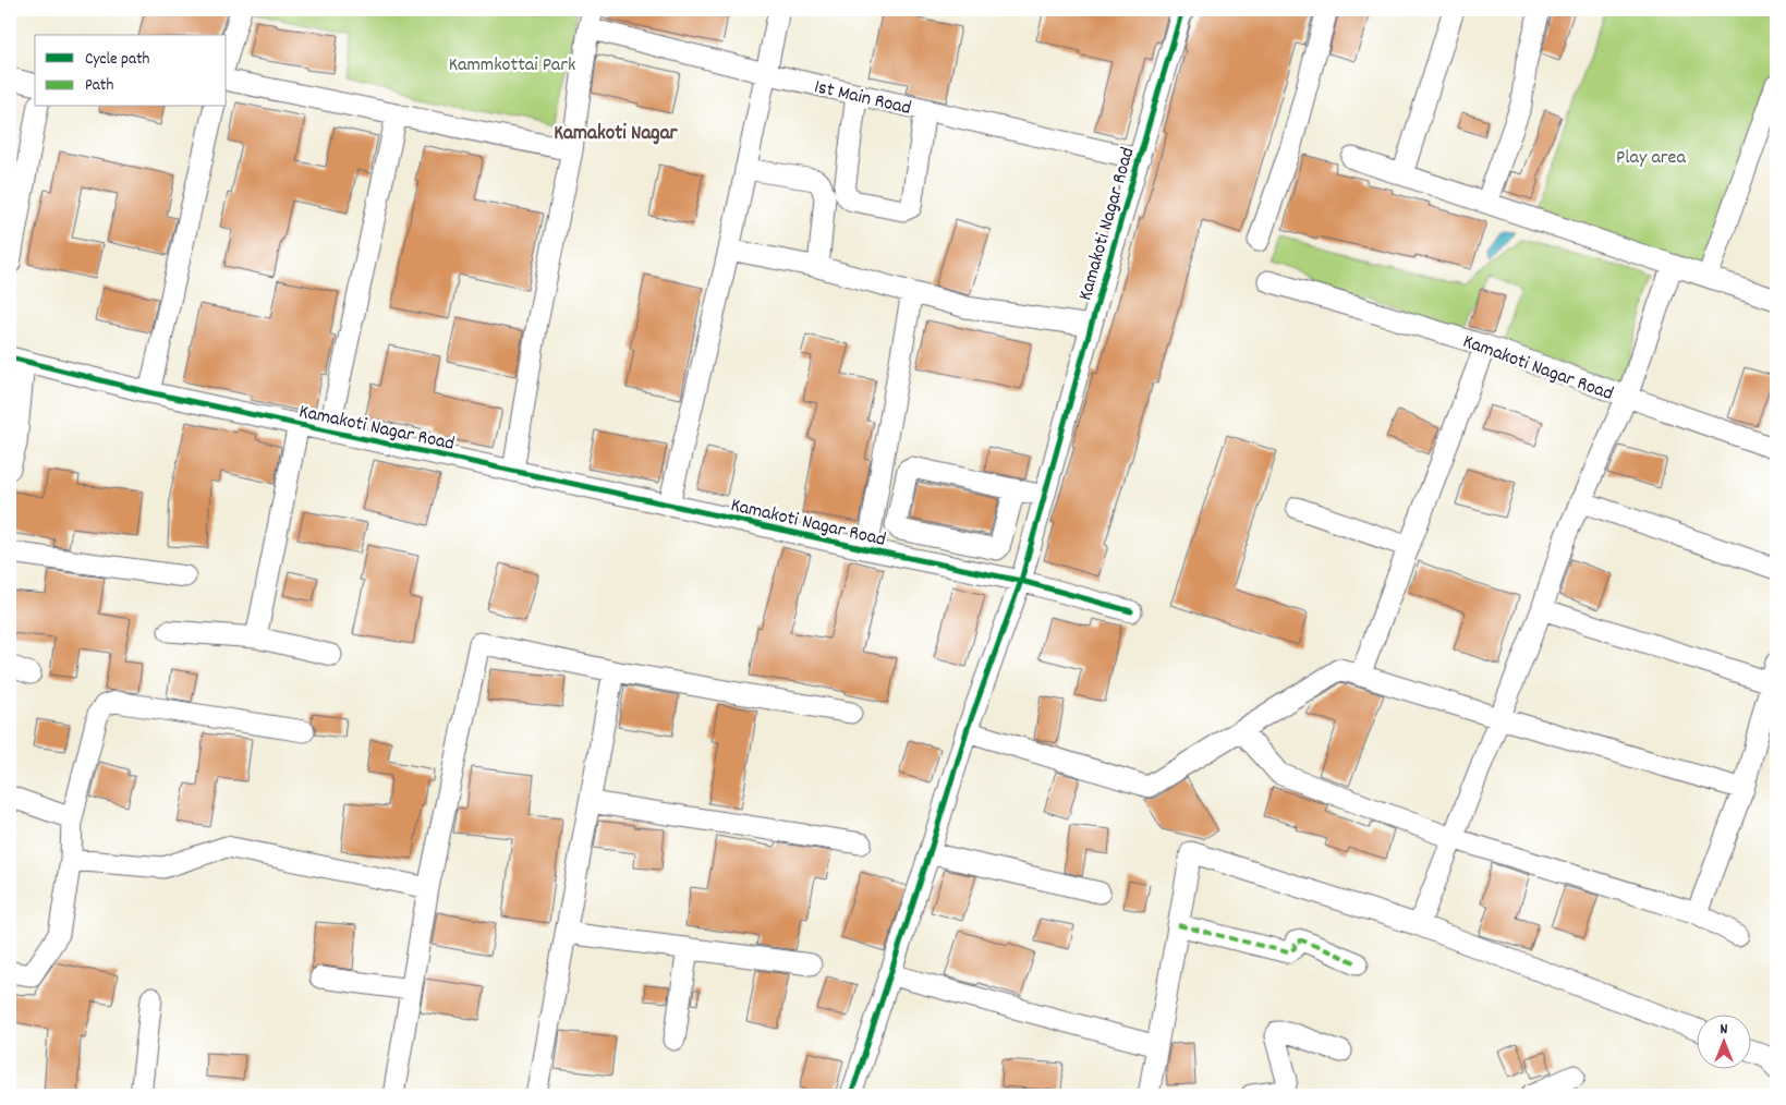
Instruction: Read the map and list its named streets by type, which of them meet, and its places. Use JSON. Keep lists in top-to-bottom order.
{
  "streets": {
    "street": ["1st Main Road", "Kamakoti Nagar Road"]
  },
  "crossings": [
    ["1st Main Road", "Kamakoti Nagar Road"]
  ],
  "districts": ["Kamakoti Nagar"],
  "parks": ["Kammkottai Park", "Play area"],
  "legend": ["Cycle path", "Path"],
  "north": "top"
}
